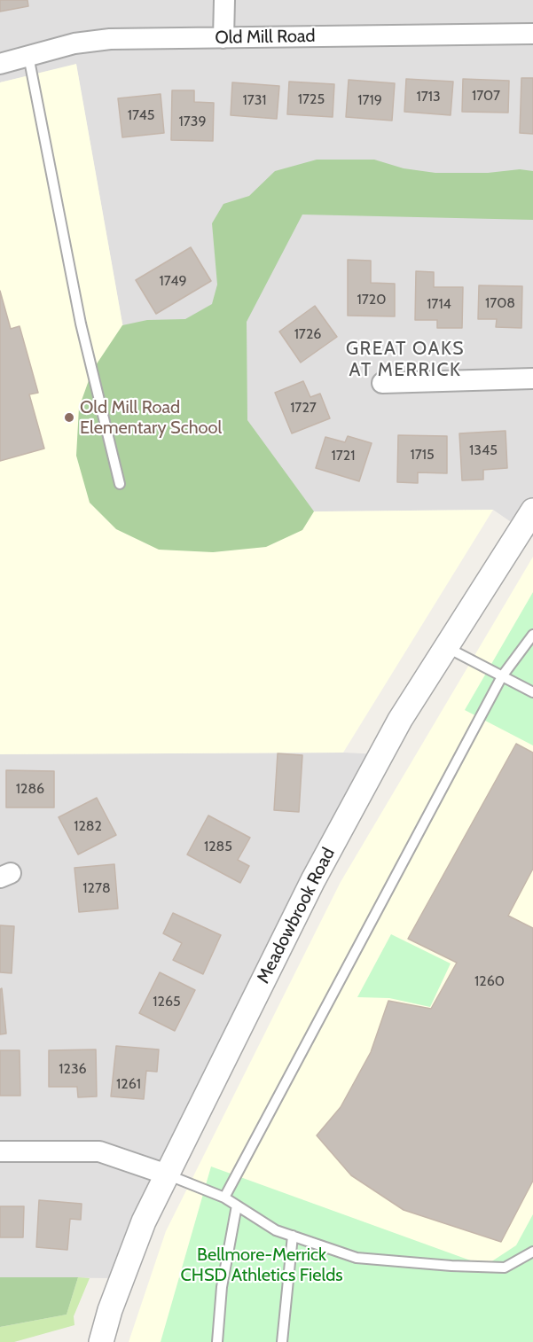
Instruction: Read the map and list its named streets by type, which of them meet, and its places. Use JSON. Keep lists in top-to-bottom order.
{
  "streets": {
    "street": ["Old Mill Road", "Meadowbrook Road"]
  },
  "districts": ["GREAT OAKS AT MERRICK"],
  "parks": ["Bellmore-Merrick CHSD Athletics Fields"],
  "places": ["Old Mill Road Elementary School"],
  "house_numbers": [
    "1707",
    "1713",
    "1725",
    "1731",
    "1719",
    "1745",
    "1739",
    "1749",
    "1720",
    "1708",
    "1714",
    "1726",
    "1727",
    "1345",
    "1715",
    "1721",
    "1286",
    "1282",
    "1285",
    "1278",
    "1260",
    "1265",
    "1236",
    "1261"
  ]
}
